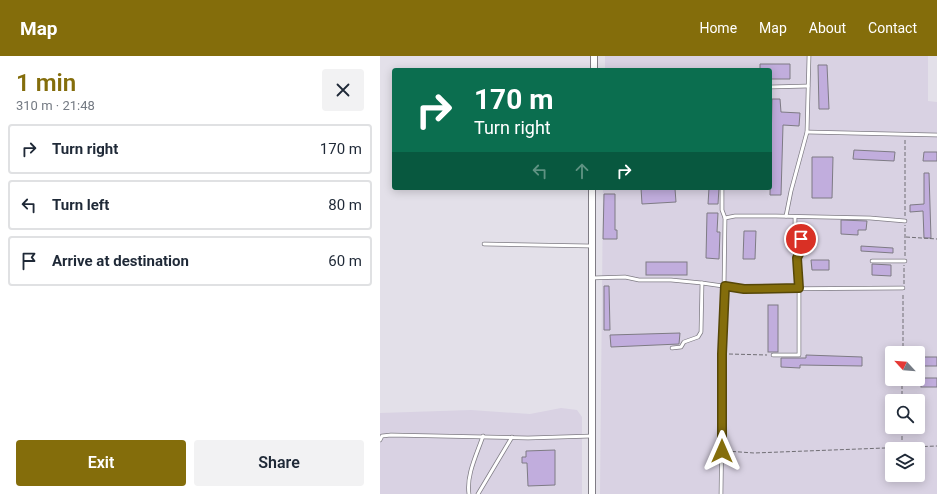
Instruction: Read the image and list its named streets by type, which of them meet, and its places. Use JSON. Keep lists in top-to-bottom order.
{
  "north": "top left",
  "page": {
    "header": "Map",
    "nav": [
      "Home",
      "Map",
      "About",
      "Contact"
    ],
    "heading": ["1 min", "310 m · 21:48"],
    "turn": ["170 m", "Turn right"],
    "list": [
      {
        "name": "Turn right",
        "value": "170 m"
      },
      {
        "name": "Turn left",
        "value": "80 m"
      },
      {
        "name": "Arrive at destination",
        "value": "60 m"
      }
    ],
    "buttons": ["Exit", "Share"]
  }
}
